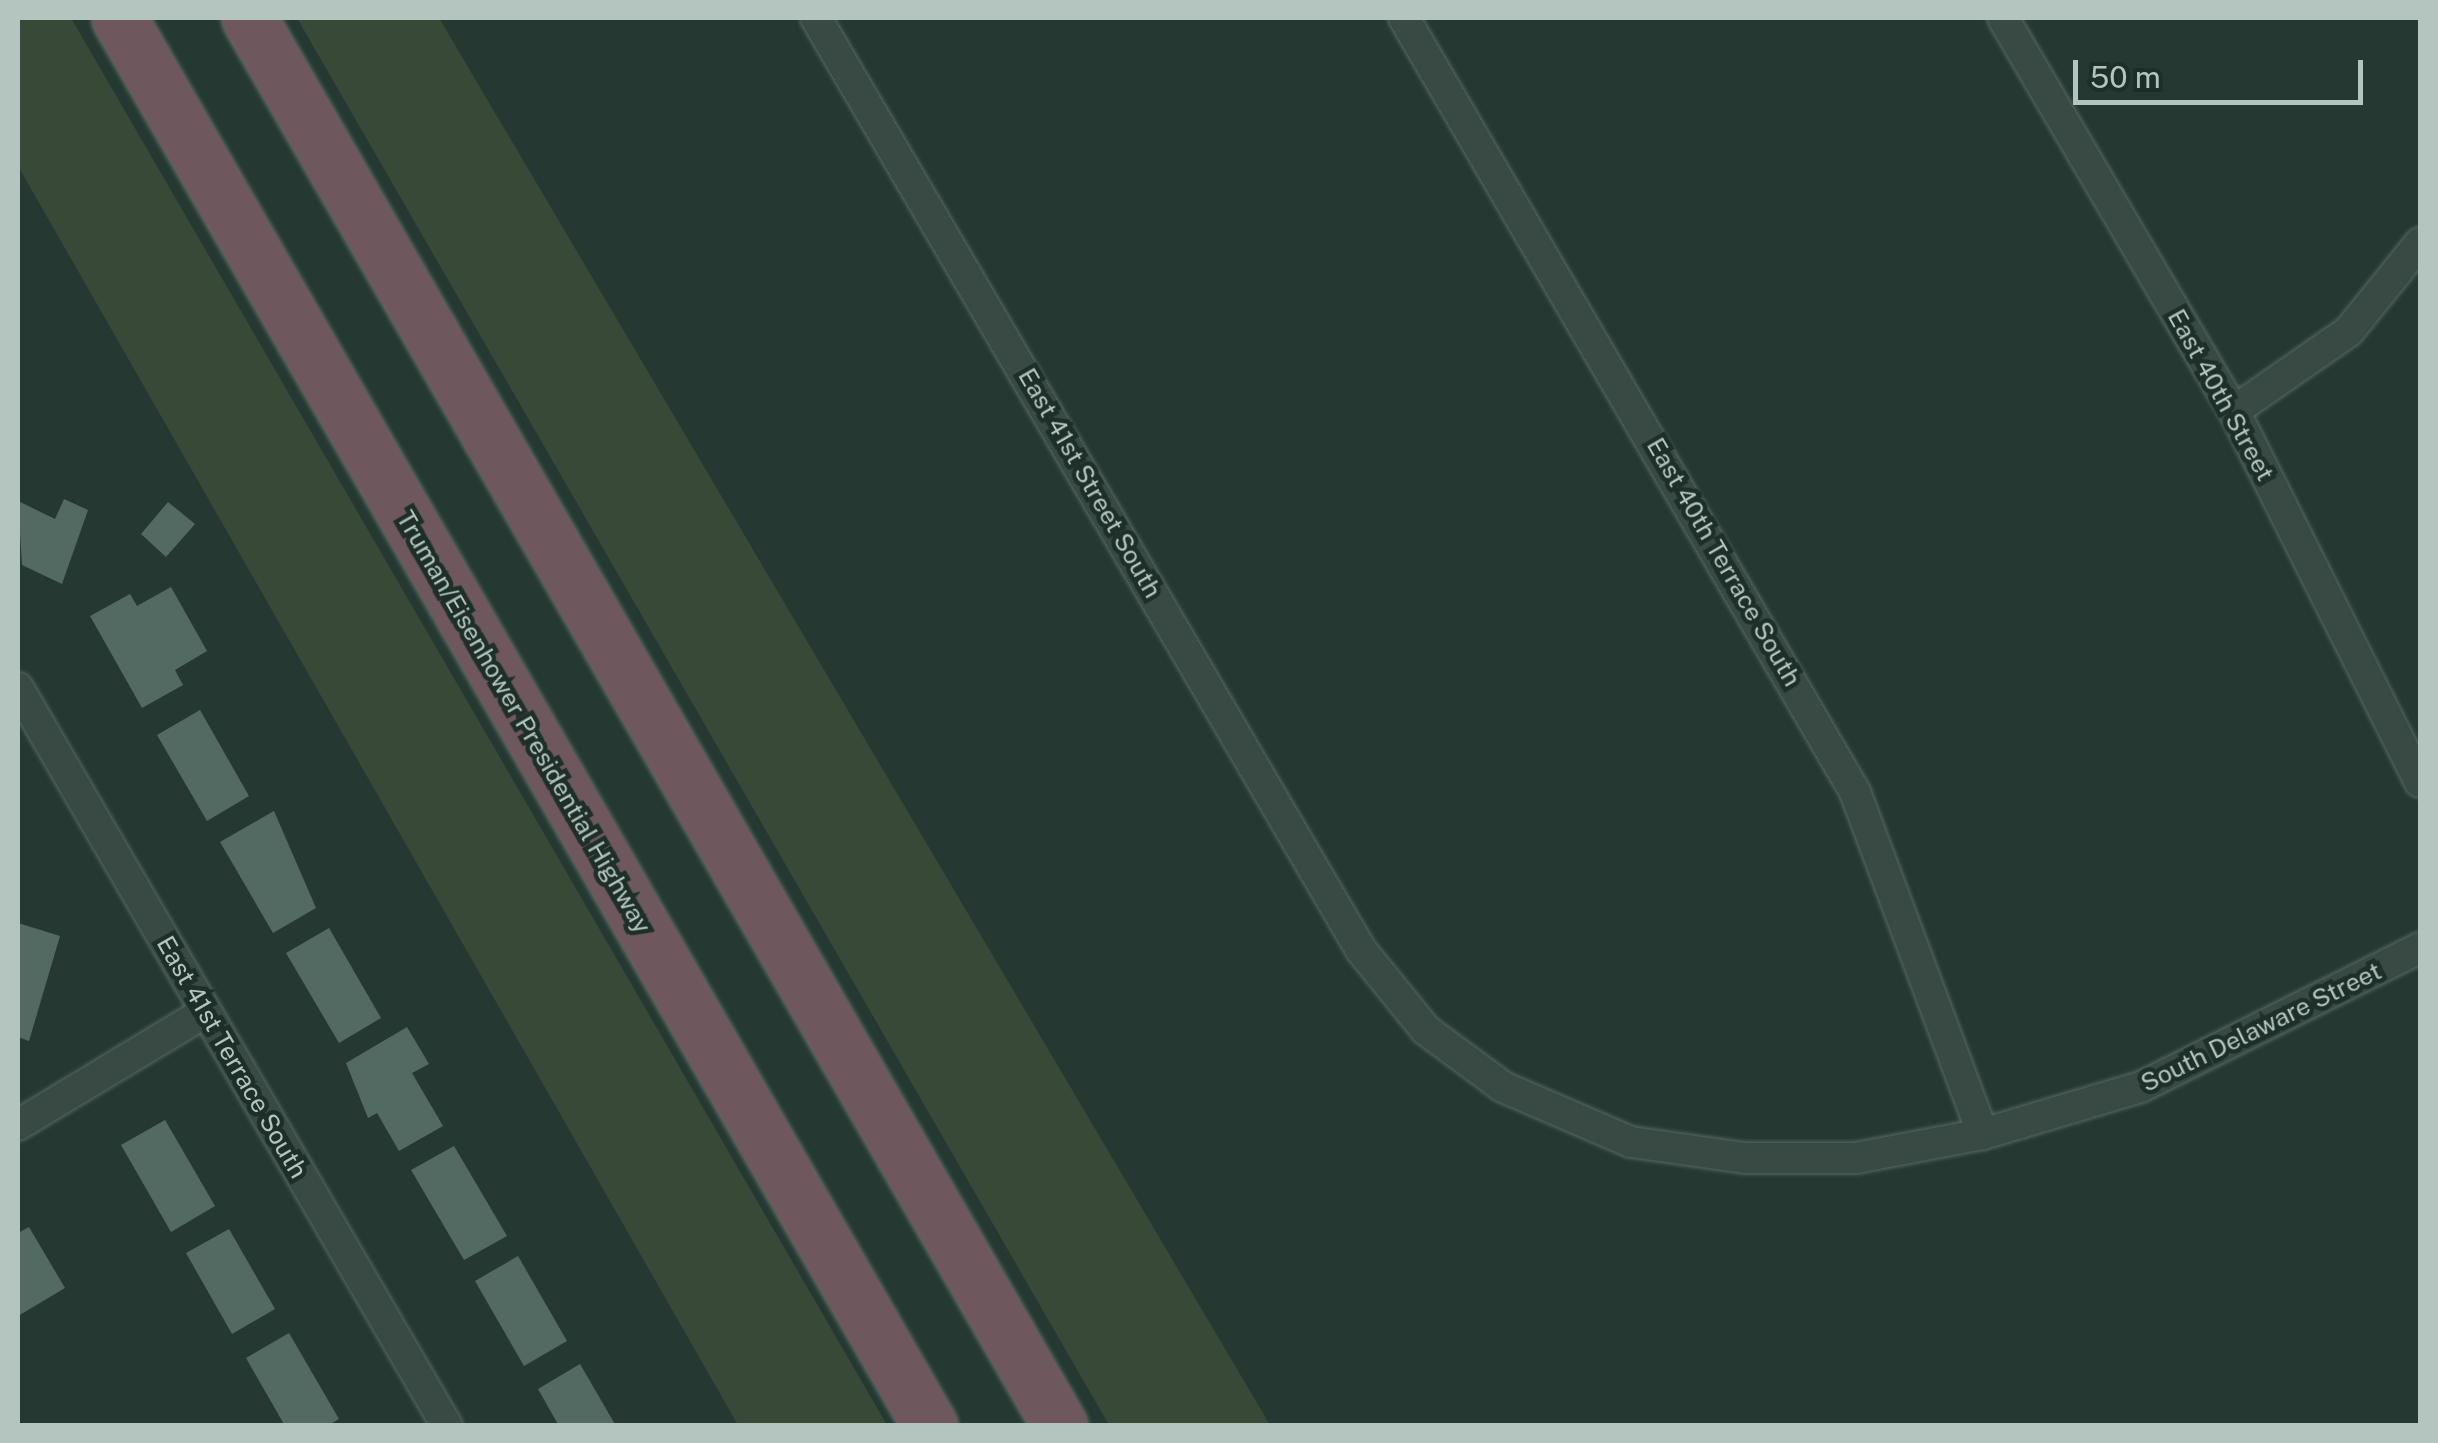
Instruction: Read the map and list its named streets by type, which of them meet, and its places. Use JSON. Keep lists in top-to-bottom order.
{
  "streets": {
    "highway": ["Truman/Eisenhower Presidential Highway"],
    "street": [
      "East 40th Street",
      "East 41st Street South",
      "East 40th Terrace South",
      "South Delaware Street",
      "East 41st Terrace South"
    ]
  },
  "crossings": [
    ["East 41st Street South", "East 40th Terrace South"],
    ["East 41st Street South", "South Delaware Street"],
    ["East 40th Terrace South", "South Delaware Street"]
  ],
  "scale_bar": "50 m"
}
